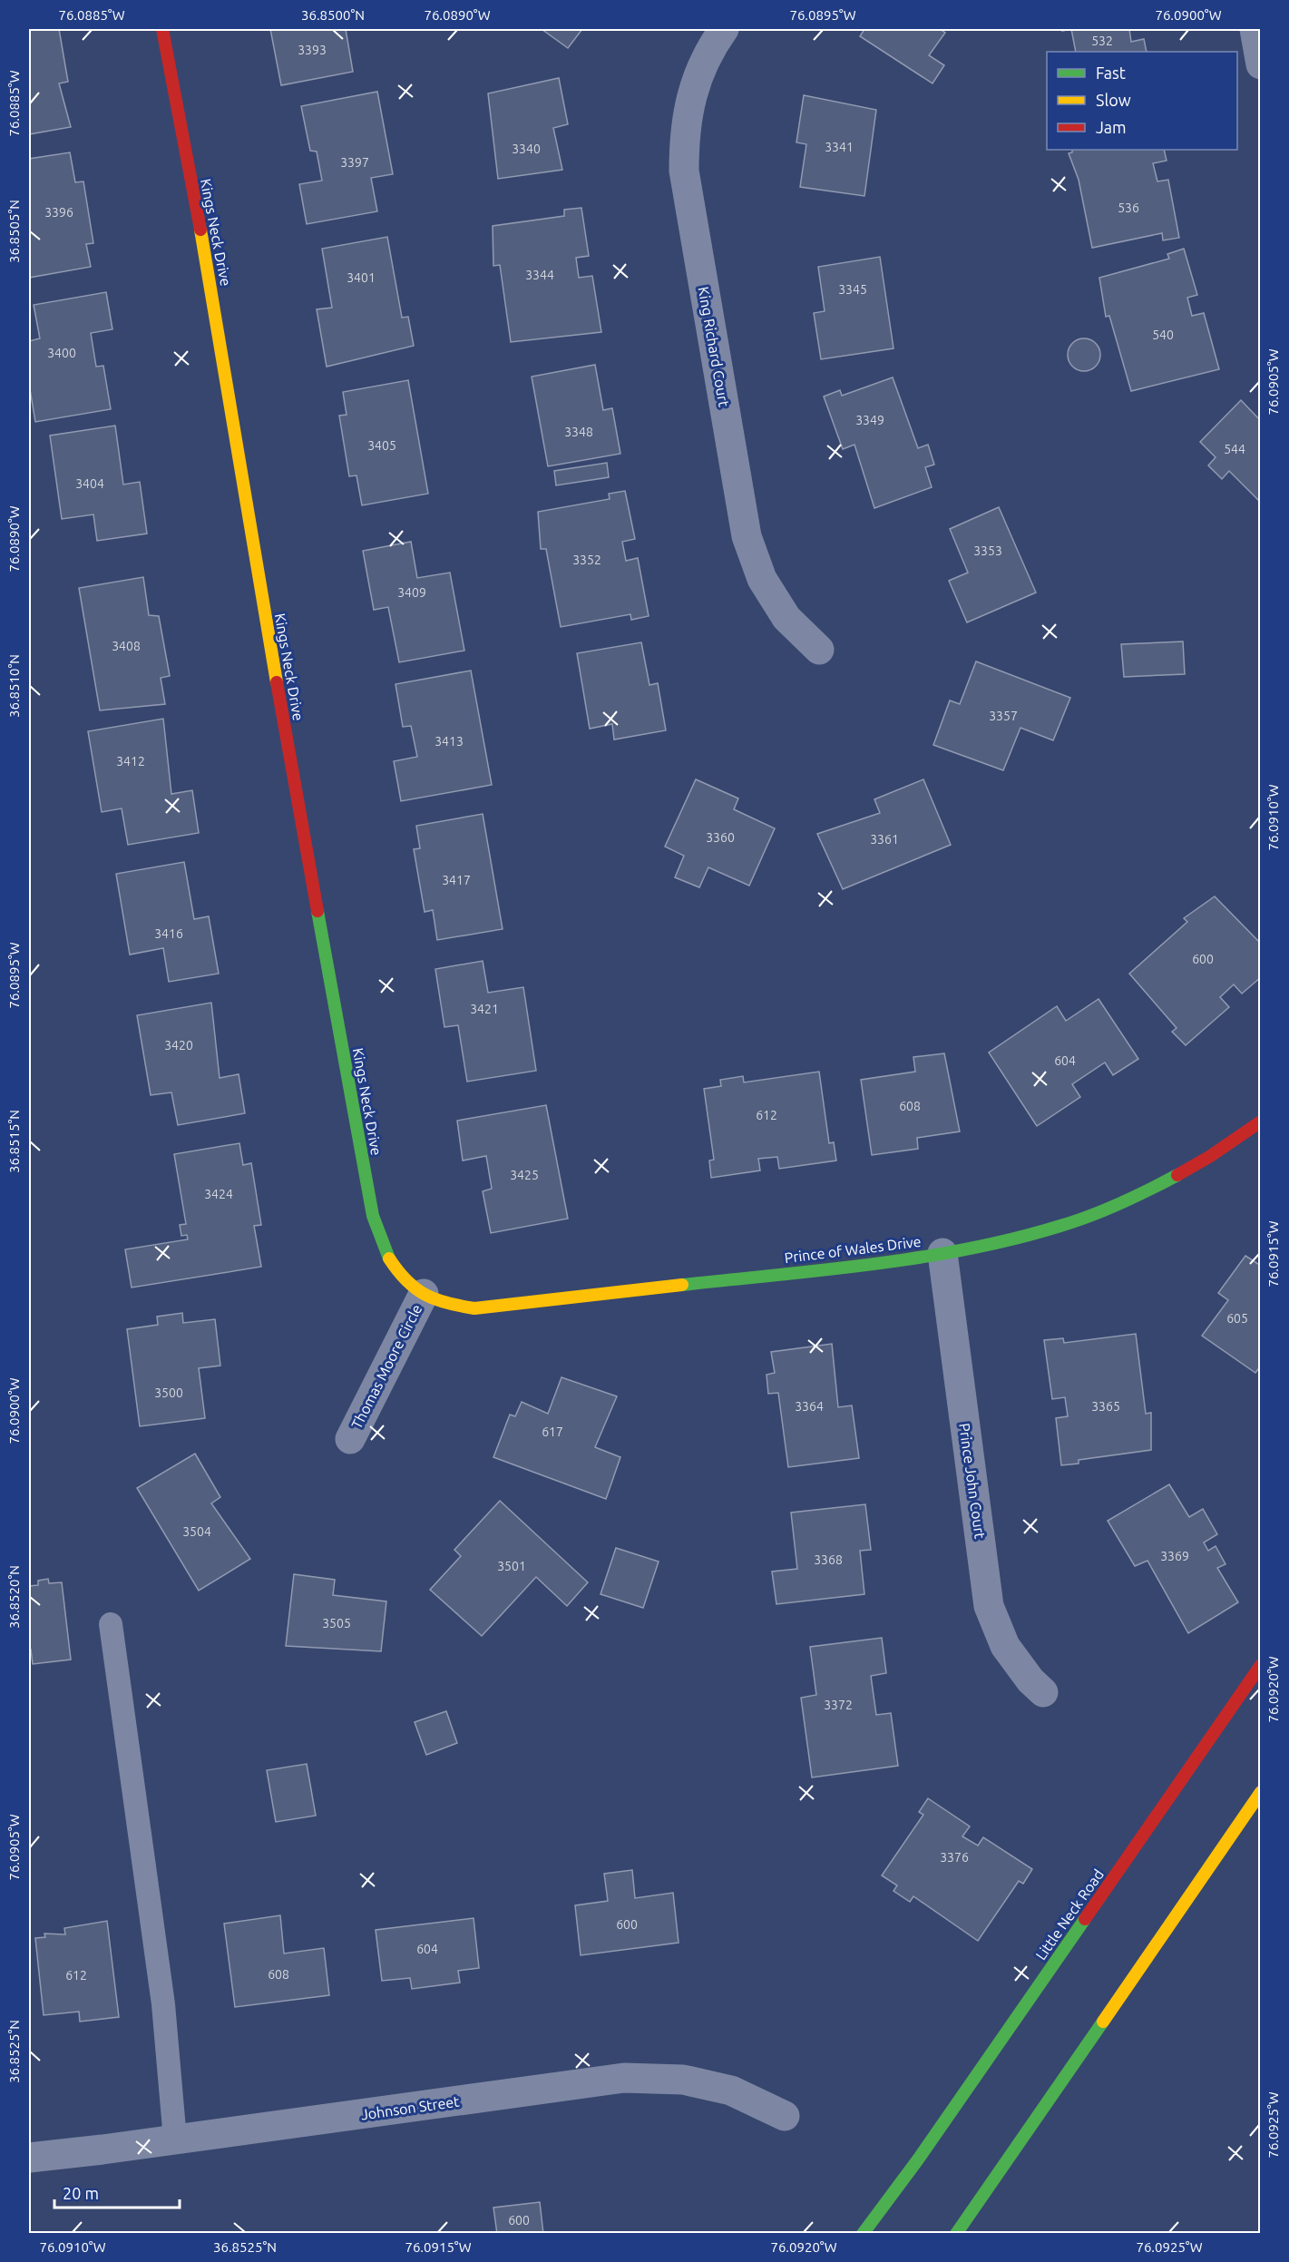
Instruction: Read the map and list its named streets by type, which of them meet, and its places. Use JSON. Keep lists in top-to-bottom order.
{
  "streets": {
    "street": [
      "Kings Neck Drive",
      "King Richard Court",
      "Prince of Wales Drive",
      "Thomas Moore Circle",
      "Prince John Court",
      "Little Neck Road",
      "Johnson Street"
    ]
  },
  "crossings": [
    ["Kings Neck Drive", "Prince of Wales Drive"],
    ["Kings Neck Drive", "Thomas Moore Circle"],
    ["Prince of Wales Drive", "Thomas Moore Circle"],
    ["Prince of Wales Drive", "Prince John Court"]
  ],
  "house_numbers": [
    "532",
    "3393",
    "3341",
    "3340",
    "3397",
    "536",
    "3396",
    "3344",
    "3401",
    "3345",
    "540",
    "3400",
    "3349",
    "3348",
    "3405",
    "544",
    "3404",
    "3353",
    "3352",
    "3409",
    "3408",
    "3357",
    "3413",
    "3412",
    "3360",
    "3361",
    "3417",
    "3416",
    "600",
    "3421",
    "3420",
    "604",
    "608",
    "612",
    "3425",
    "3424",
    "605",
    "3500",
    "3364",
    "3365",
    "617",
    "3504",
    "3369",
    "3368",
    "3501",
    "3505",
    "3372",
    "3376",
    "600",
    "604",
    "608",
    "612",
    "600"
  ],
  "legend": ["Fast", "Slow", "Jam"],
  "scale_bar": "20 m",
  "coordinates": [
    "76.0885°W",
    "36.8500°N",
    "76.0890°W",
    "76.0895°W",
    "76.0900°W",
    "36.8505°N",
    "76.0905°W",
    "36.8510°N",
    "76.0910°W",
    "36.8515°N",
    "76.0915°W",
    "36.8520°N",
    "76.0920°W",
    "36.8525°N",
    "76.0925°W"
  ]
}
